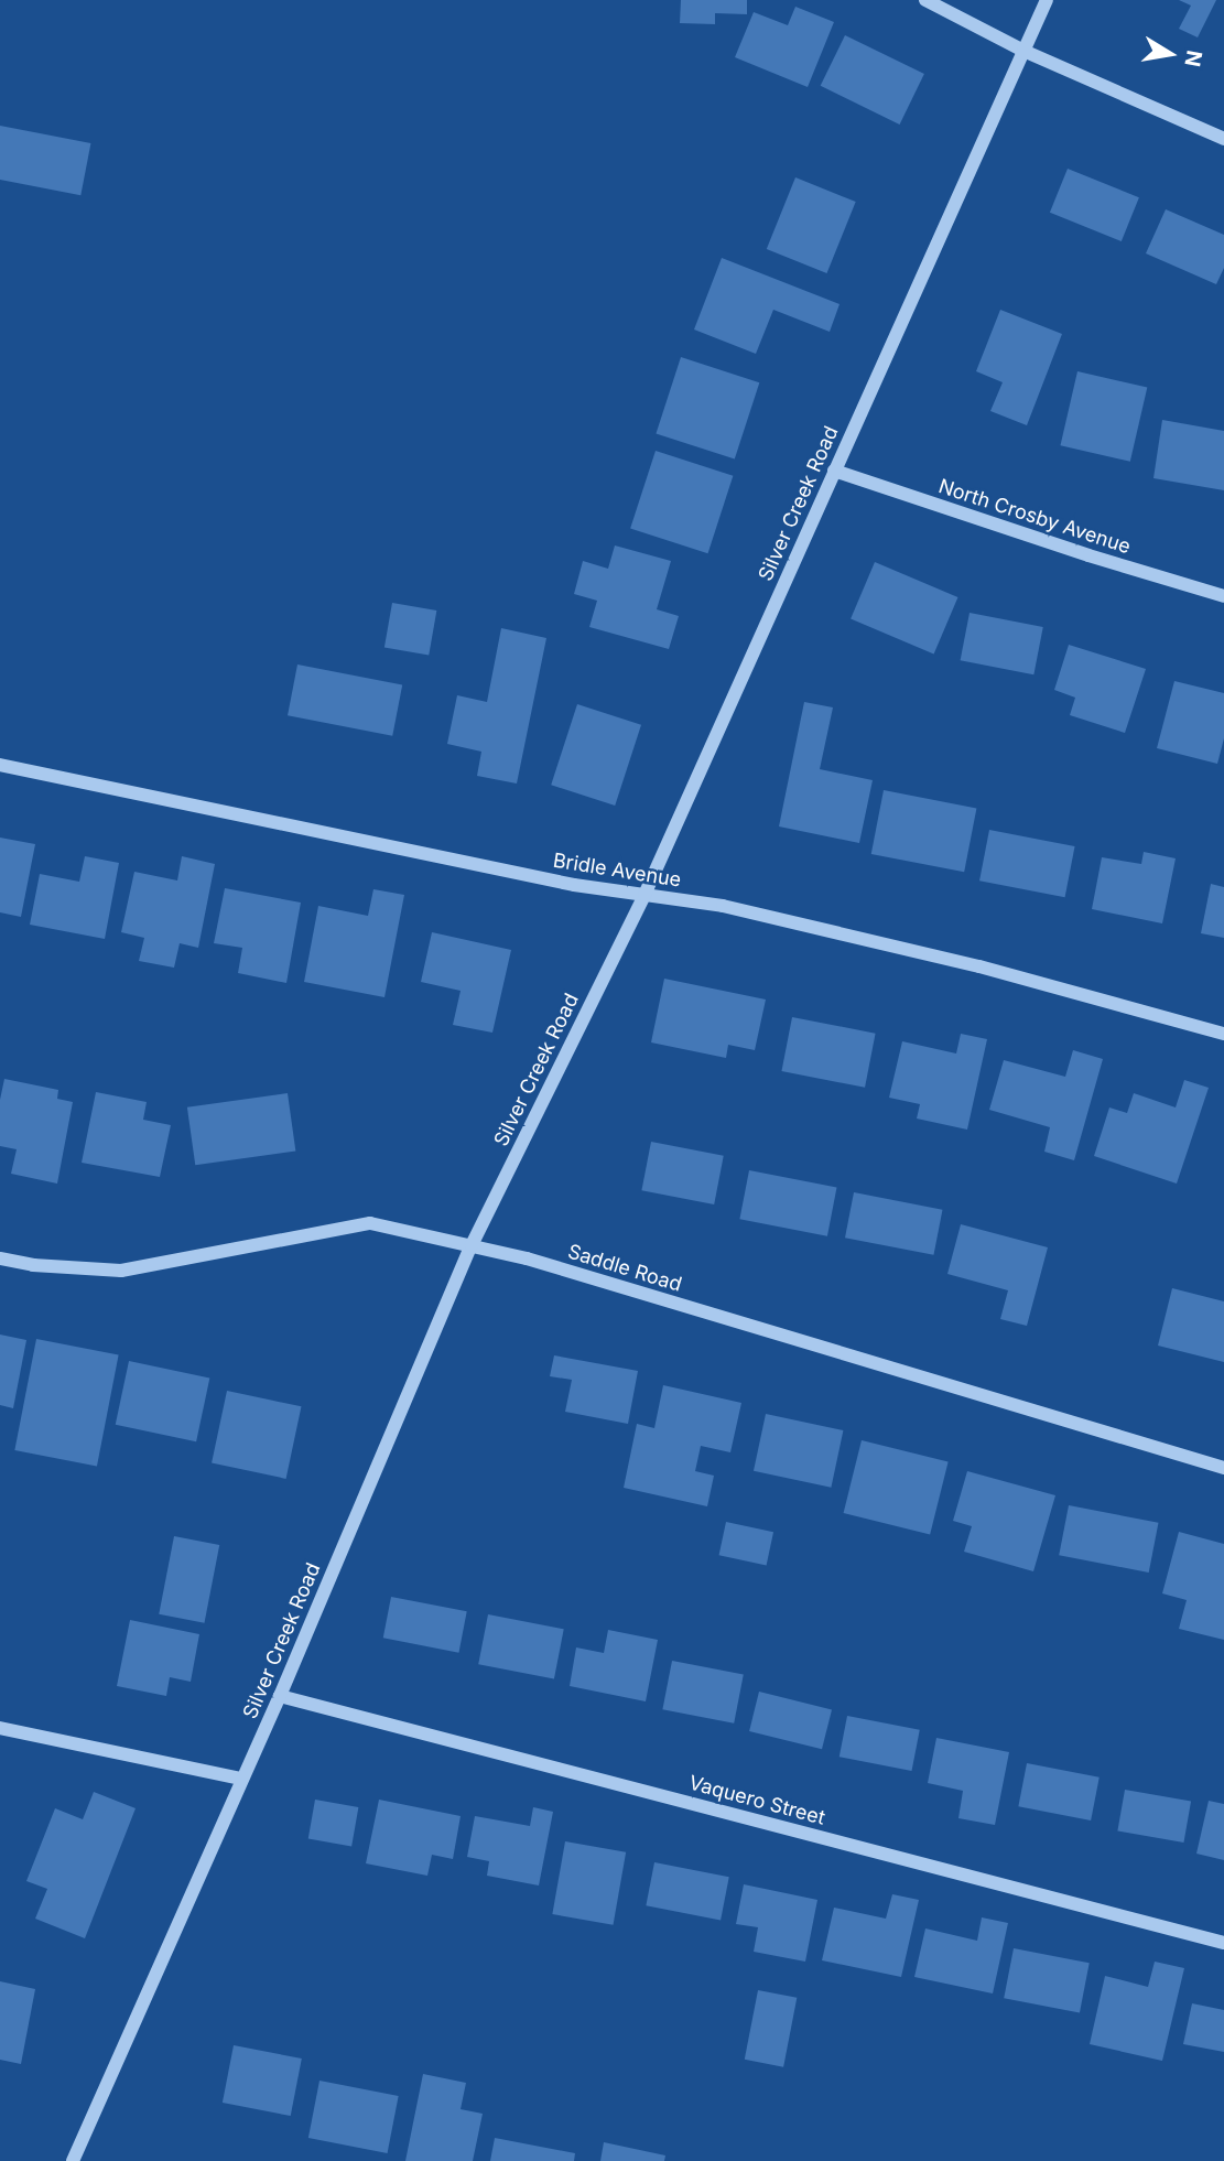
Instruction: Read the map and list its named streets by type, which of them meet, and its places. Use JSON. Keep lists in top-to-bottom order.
{
  "streets": {
    "street": [
      "Silver Creek Road",
      "North Crosby Avenue",
      "Bridle Avenue",
      "Saddle Road",
      "Vaquero Street"
    ]
  },
  "crossings": [
    ["Silver Creek Road", "North Crosby Avenue"],
    ["Silver Creek Road", "Bridle Avenue"],
    ["Silver Creek Road", "Saddle Road"],
    ["Silver Creek Road", "Vaquero Street"]
  ],
  "north": "right"
}
